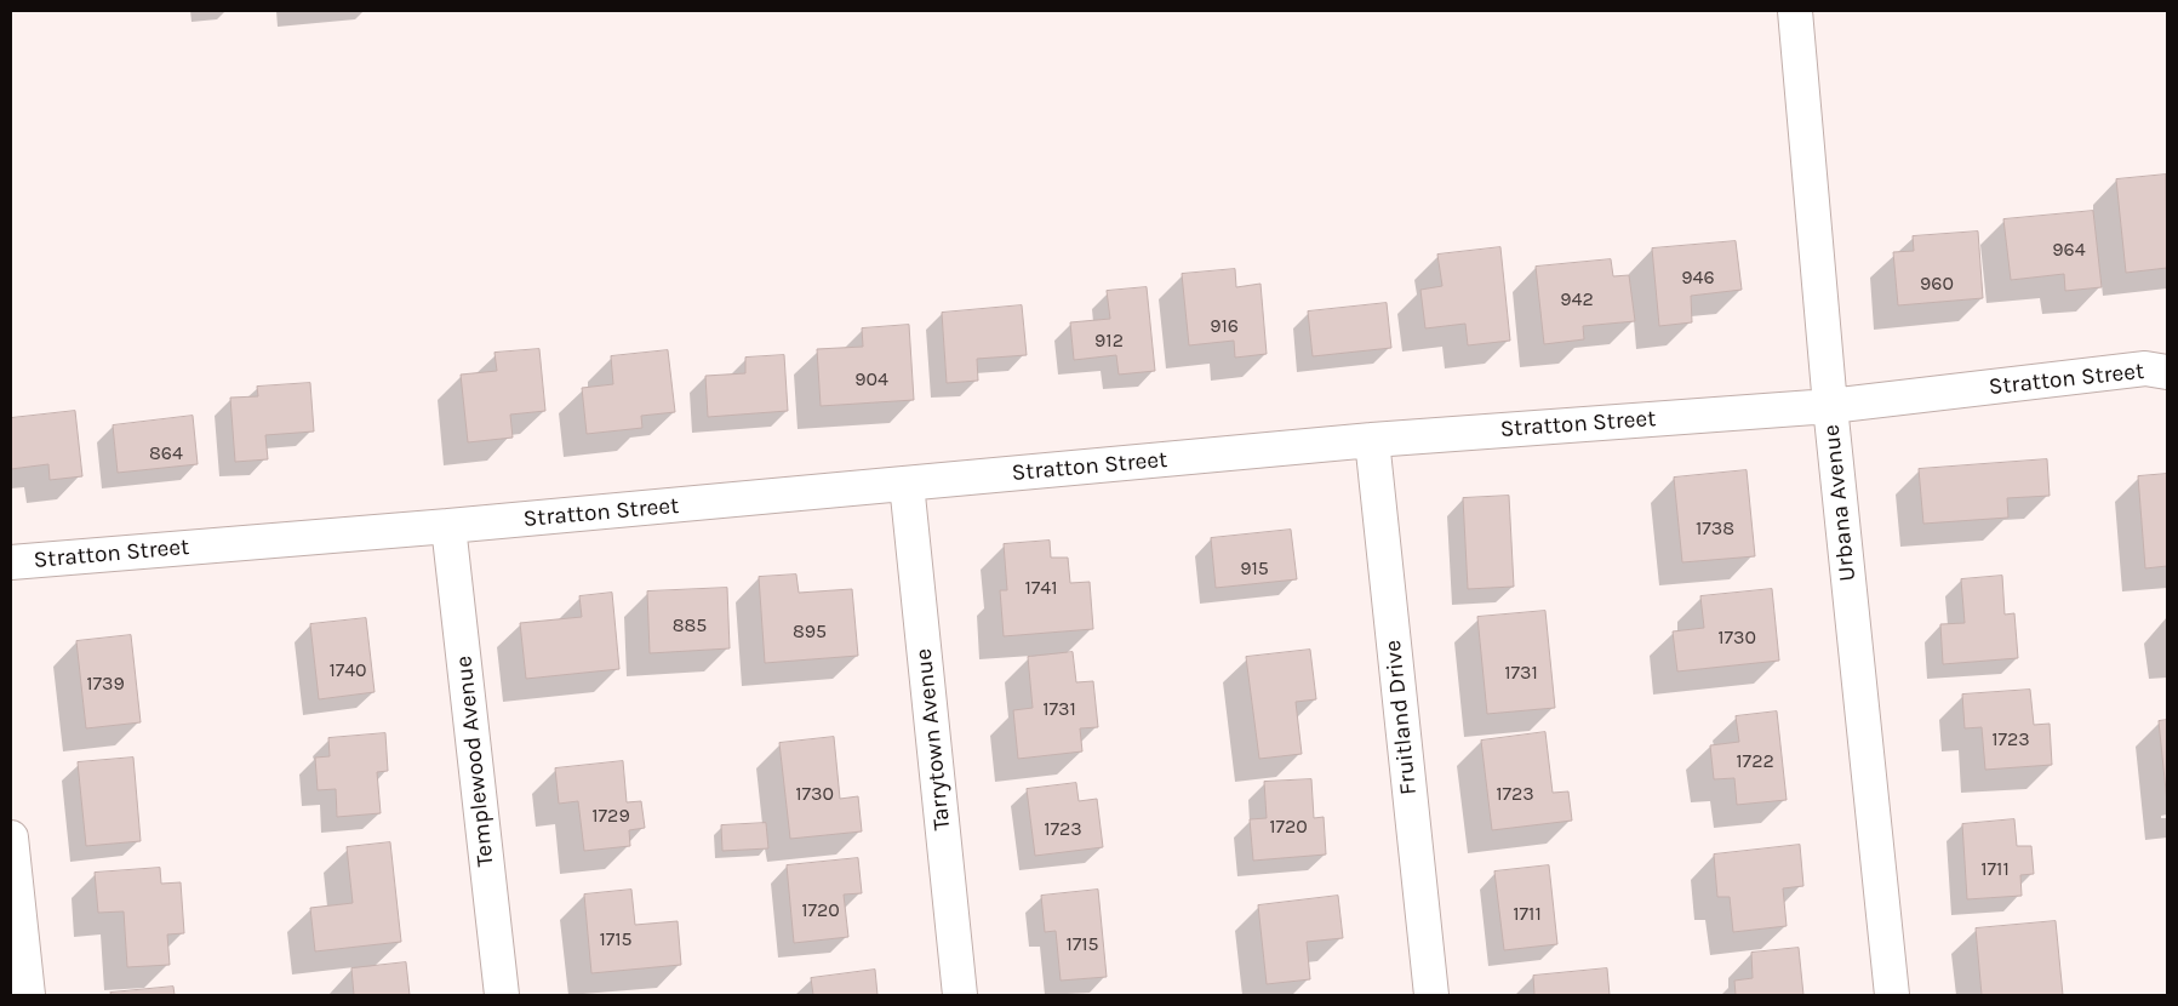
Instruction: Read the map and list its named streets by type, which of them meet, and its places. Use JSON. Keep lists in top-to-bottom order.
{
  "streets": {
    "street": [
      "Stratton Street",
      "Urbana Avenue",
      "Fruitland Drive",
      "Tarrytown Avenue",
      "Templewood Avenue"
    ]
  },
  "crossings": [
    ["Stratton Street", "Urbana Avenue"],
    ["Stratton Street", "Fruitland Drive"],
    ["Stratton Street", "Tarrytown Avenue"],
    ["Stratton Street", "Templewood Avenue"]
  ],
  "house_numbers": [
    "964",
    "946",
    "960",
    "942",
    "916",
    "912",
    "904",
    "864",
    "1738",
    "915",
    "1741",
    "885",
    "895",
    "1730",
    "1740",
    "1731",
    "1739",
    "1731",
    "1723",
    "1722",
    "1730",
    "1723",
    "1729",
    "1720",
    "1723",
    "1711",
    "1720",
    "1711",
    "1715",
    "1715"
  ]
}
